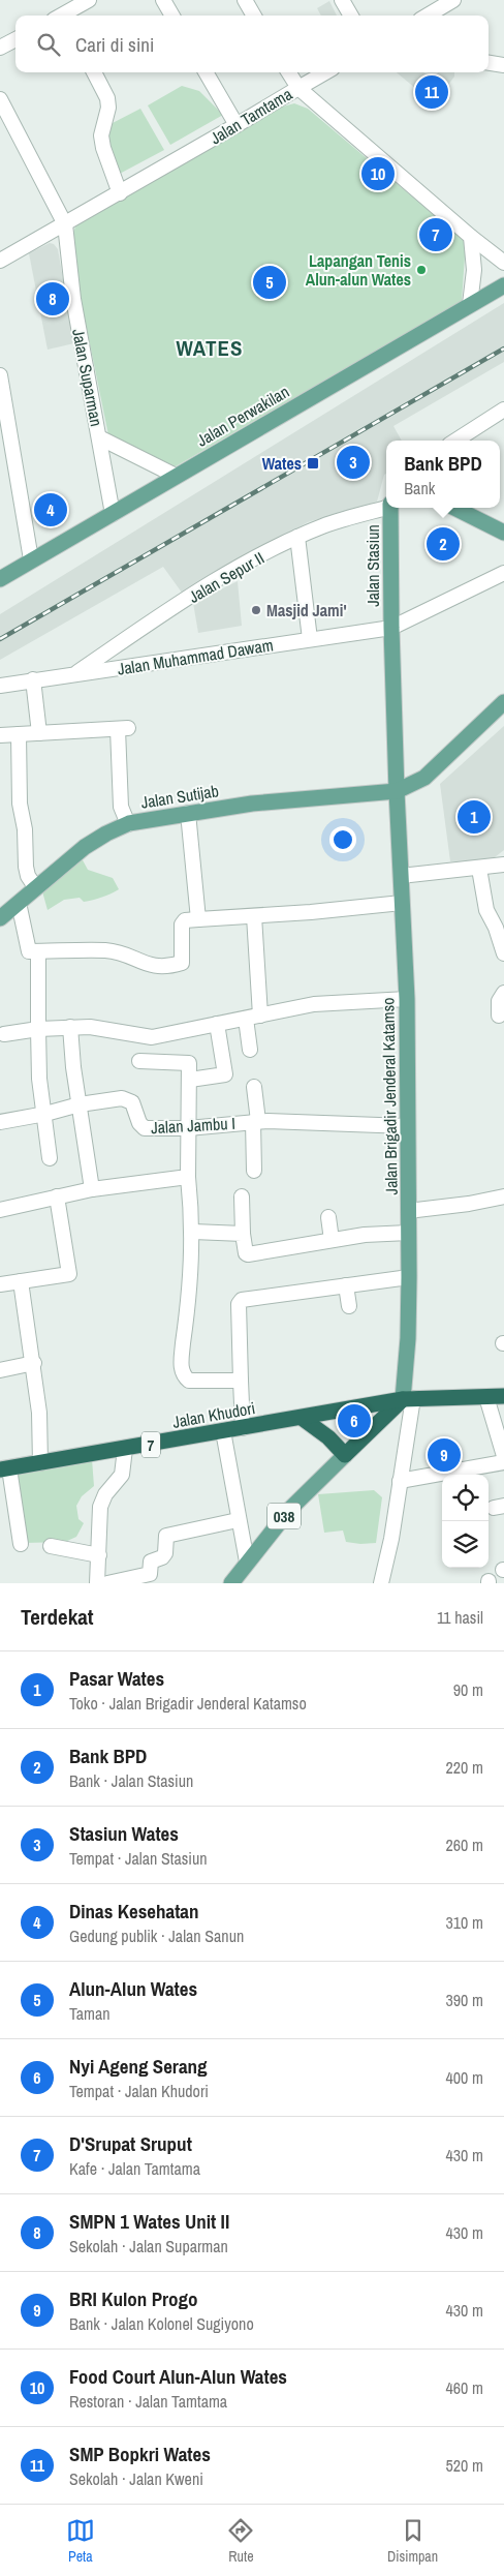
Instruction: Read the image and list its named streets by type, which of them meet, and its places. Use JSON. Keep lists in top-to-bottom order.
{
  "streets": {
    "highway": ["Jalan Khudori", "7"],
    "main road": [
      "Jalan Perwakilan",
      "Jalan Stasiun",
      "Jalan Sutijab",
      "Jalan Brigadir Jenderal Katamso",
      "038"
    ],
    "street": [
      "Jalan Tamtama",
      "Jalan Suparman",
      "Jalan Sepur II",
      "Jalan Muhammad Dawam",
      "Jalan Jambu I"
    ]
  },
  "crossings": [
    ["Jalan Tamtama", "Jalan Suparman"],
    ["Jalan Suparman", "Jalan Perwakilan"],
    ["Jalan Stasiun", "Jalan Muhammad Dawam"],
    ["Jalan Stasiun", "Jalan Sutijab"],
    ["Jalan Stasiun", "Jalan Brigadir Jenderal Katamso"],
    ["Jalan Sepur II", "Jalan Muhammad Dawam"],
    ["Jalan Sutijab", "Jalan Brigadir Jenderal Katamso"],
    ["Jalan Brigadir Jenderal Katamso", "Jalan Jambu I"],
    ["Jalan Brigadir Jenderal Katamso", "Jalan Khudori"],
    ["Jalan Brigadir Jenderal Katamso", "7"],
    ["Jalan Khudori", "7"]
  ],
  "districts": ["WATES"],
  "places": {
    "other": ["Lapangan Tenis Alun-alun Wates", "Masjid Jami'"],
    "transit": ["Wates"]
  },
  "page": {
    "search": "Cari di sini",
    "pins": [
      "11",
      "10",
      "7",
      "5",
      "8",
      "3",
      "4",
      "2",
      "1",
      "6",
      "9"
    ],
    "popup": ["Bank BPD", "Bank"],
    "heading": ["Terdekat", "11 hasil"],
    "list": [
      {
        "mark": "1",
        "name": "Pasar Wates",
        "note": "Toko · Jalan Brigadir Jenderal Katamso",
        "value": "90 m"
      },
      {
        "mark": "2",
        "name": "Bank BPD",
        "note": "Bank · Jalan Stasiun",
        "value": "220 m"
      },
      {
        "mark": "3",
        "name": "Stasiun Wates",
        "note": "Tempat · Jalan Stasiun",
        "value": "260 m"
      },
      {
        "mark": "4",
        "name": "Dinas Kesehatan",
        "note": "Gedung publik · Jalan Sanun",
        "value": "310 m"
      },
      {
        "mark": "5",
        "name": "Alun-Alun Wates",
        "note": "Taman",
        "value": "390 m"
      },
      {
        "mark": "6",
        "name": "Nyi Ageng Serang",
        "note": "Tempat · Jalan Khudori",
        "value": "400 m"
      },
      {
        "mark": "7",
        "name": "D'Srupat Sruput",
        "note": "Kafe · Jalan Tamtama",
        "value": "430 m"
      },
      {
        "mark": "8",
        "name": "SMPN 1 Wates Unit II",
        "note": "Sekolah · Jalan Suparman",
        "value": "430 m"
      },
      {
        "mark": "9",
        "name": "BRI Kulon Progo",
        "note": "Bank · Jalan Kolonel Sugiyono",
        "value": "430 m"
      },
      {
        "mark": "10",
        "name": "Food Court Alun-Alun Wates",
        "note": "Restoran · Jalan Tamtama",
        "value": "460 m"
      },
      {
        "mark": "11",
        "name": "SMP Bopkri Wates",
        "note": "Sekolah · Jalan Kweni",
        "value": "520 m"
      }
    ],
    "nav": ["Peta", "Rute", "Disimpan"]
  }
}
